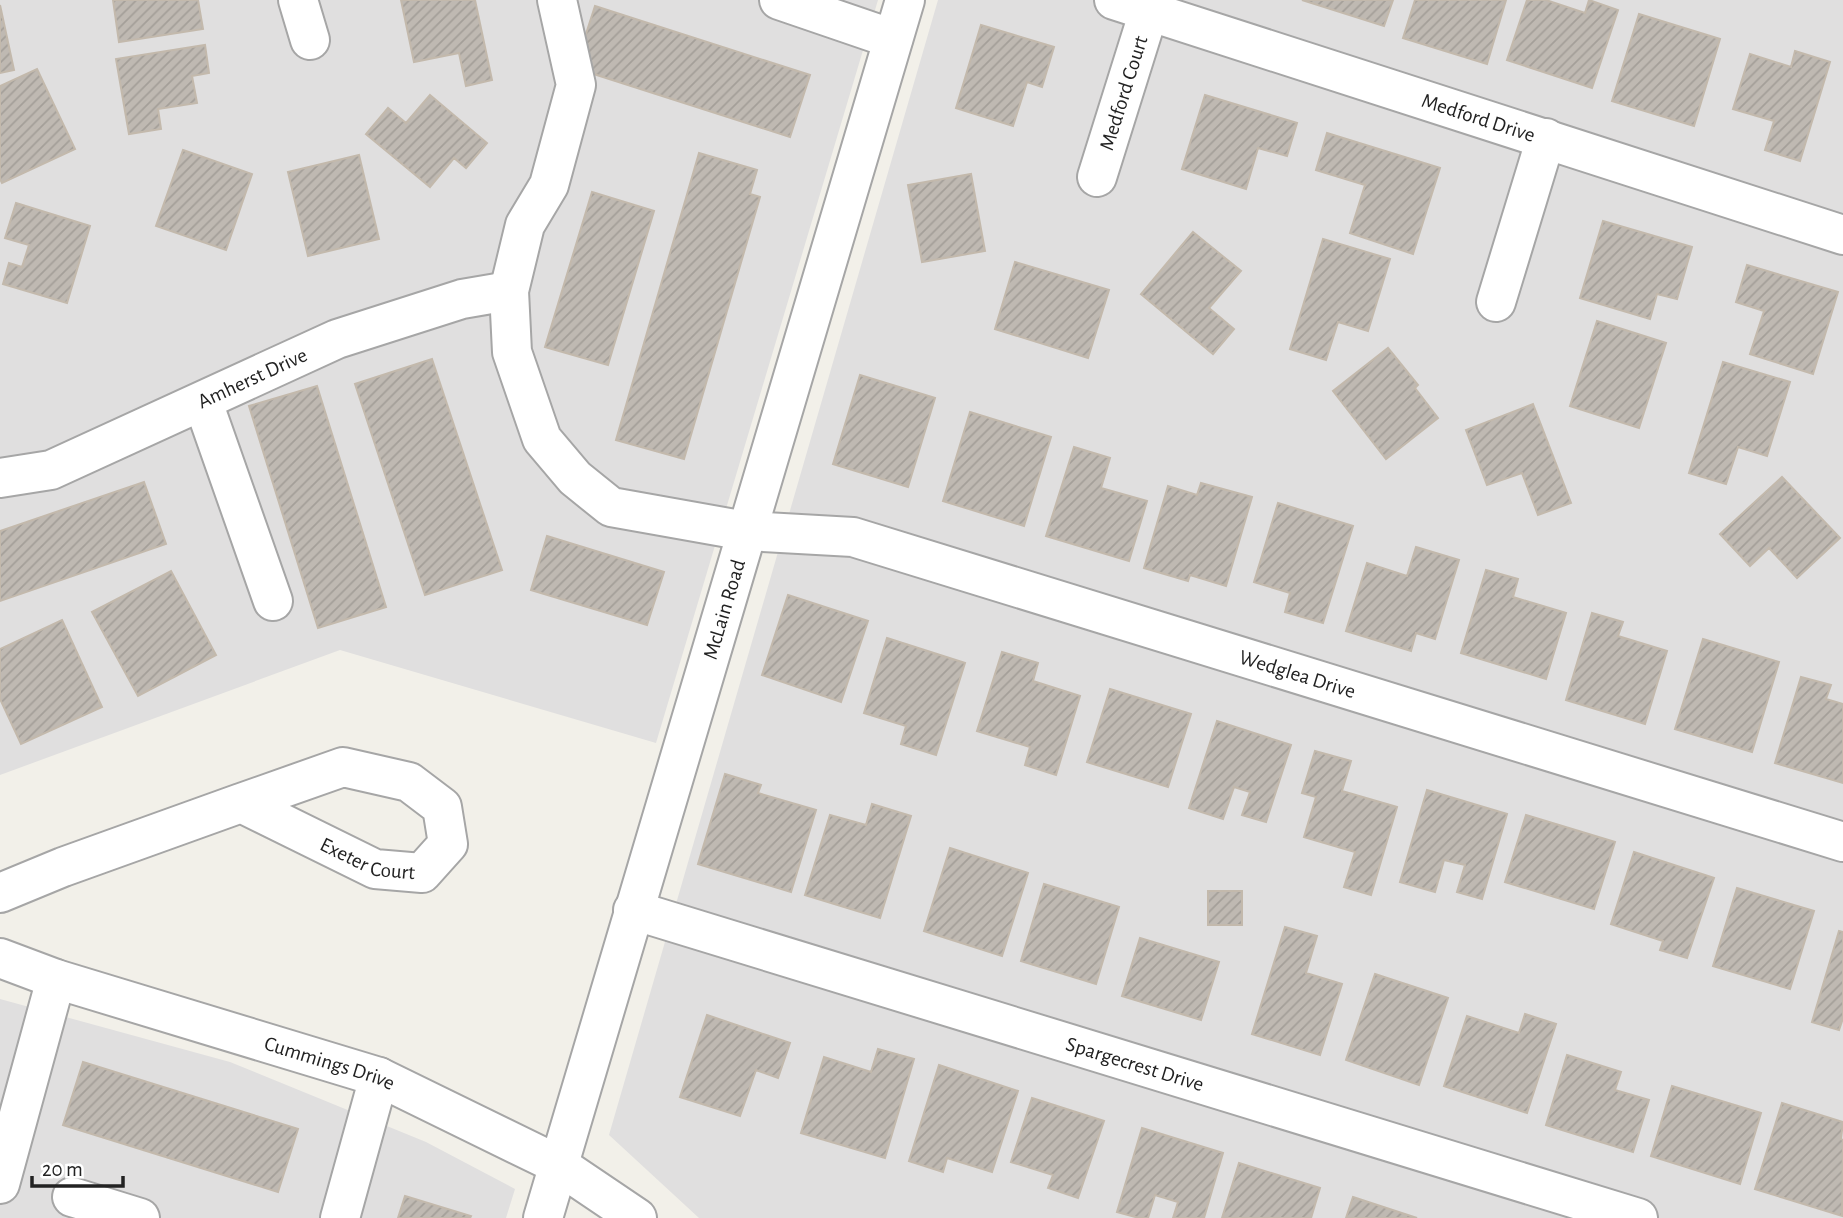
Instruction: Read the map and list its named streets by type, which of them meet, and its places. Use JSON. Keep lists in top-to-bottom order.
{
  "streets": {
    "street": [
      "Medford Court",
      "Medford Drive",
      "Amherst Drive",
      "McLain Road",
      "Wedglea Drive",
      "Exeter Court",
      "Cummings Drive",
      "Spargecrest Drive"
    ]
  },
  "crossings": [
    ["Medford Court", "Medford Drive"],
    ["McLain Road", "Wedglea Drive"],
    ["McLain Road", "Cummings Drive"],
    ["McLain Road", "Spargecrest Drive"]
  ],
  "scale_bar": "20 m"
}
